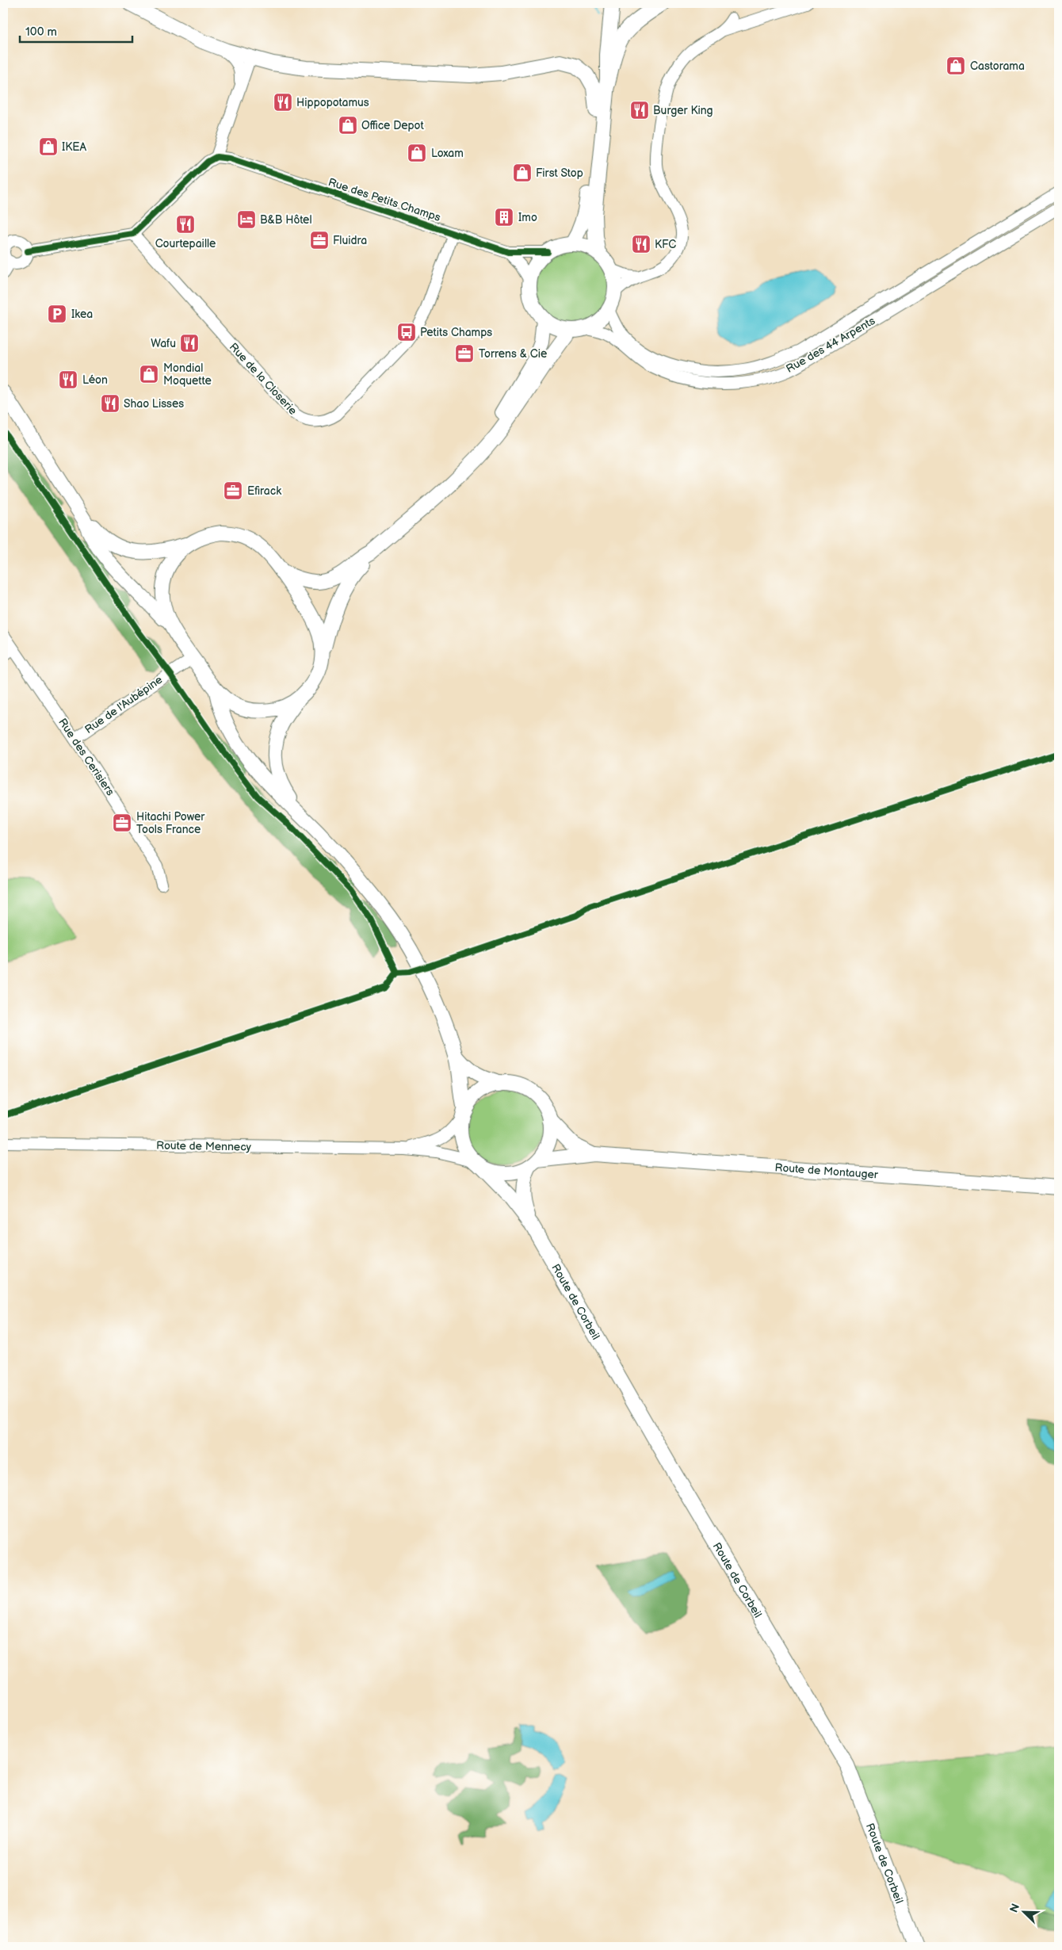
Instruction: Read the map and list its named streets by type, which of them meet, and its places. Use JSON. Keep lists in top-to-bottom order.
{
  "streets": {
    "main road": ["Route de Montauger", "Route de Corbeil"],
    "street": [
      "Rue des Petits Champs",
      "Rue des 44 Arpents",
      "Rue de la Closerie",
      "Rue de l'Aubépine",
      "Rue des Cerisiers",
      "Route de Mennecy"
    ]
  },
  "crossings": [
    ["Rue des Petits Champs", "Rue des 44 Arpents"],
    ["Rue des Petits Champs", "Rue de la Closerie"],
    ["Rue de l'Aubépine", "Rue des Cerisiers"],
    ["Route de Mennecy", "Route de Montauger"],
    ["Route de Mennecy", "Route de Corbeil"],
    ["Route de Montauger", "Route de Corbeil"]
  ],
  "places": {
    "shop": [
      "Castorama",
      "Office Depot",
      "IKEA",
      "Loxam",
      "First Stop",
      "Mondial Moquette"
    ],
    "restaurant": [
      "Hippopotamus",
      "Burger King",
      "Courtepaille",
      "KFC",
      "Wafu",
      "Léon",
      "Shao Lisses"
    ],
    "building": ["Imo"],
    "hotel": ["B&B Hôtel"],
    "office": [
      "Fluidra",
      "Torrens & Cie",
      "Efirack",
      "Hitachi Power Tools France"
    ],
    "parking": ["Ikea"],
    "bus stop": ["Petits Champs"]
  },
  "scale_bar": "100 m",
  "north": "top left"
}
